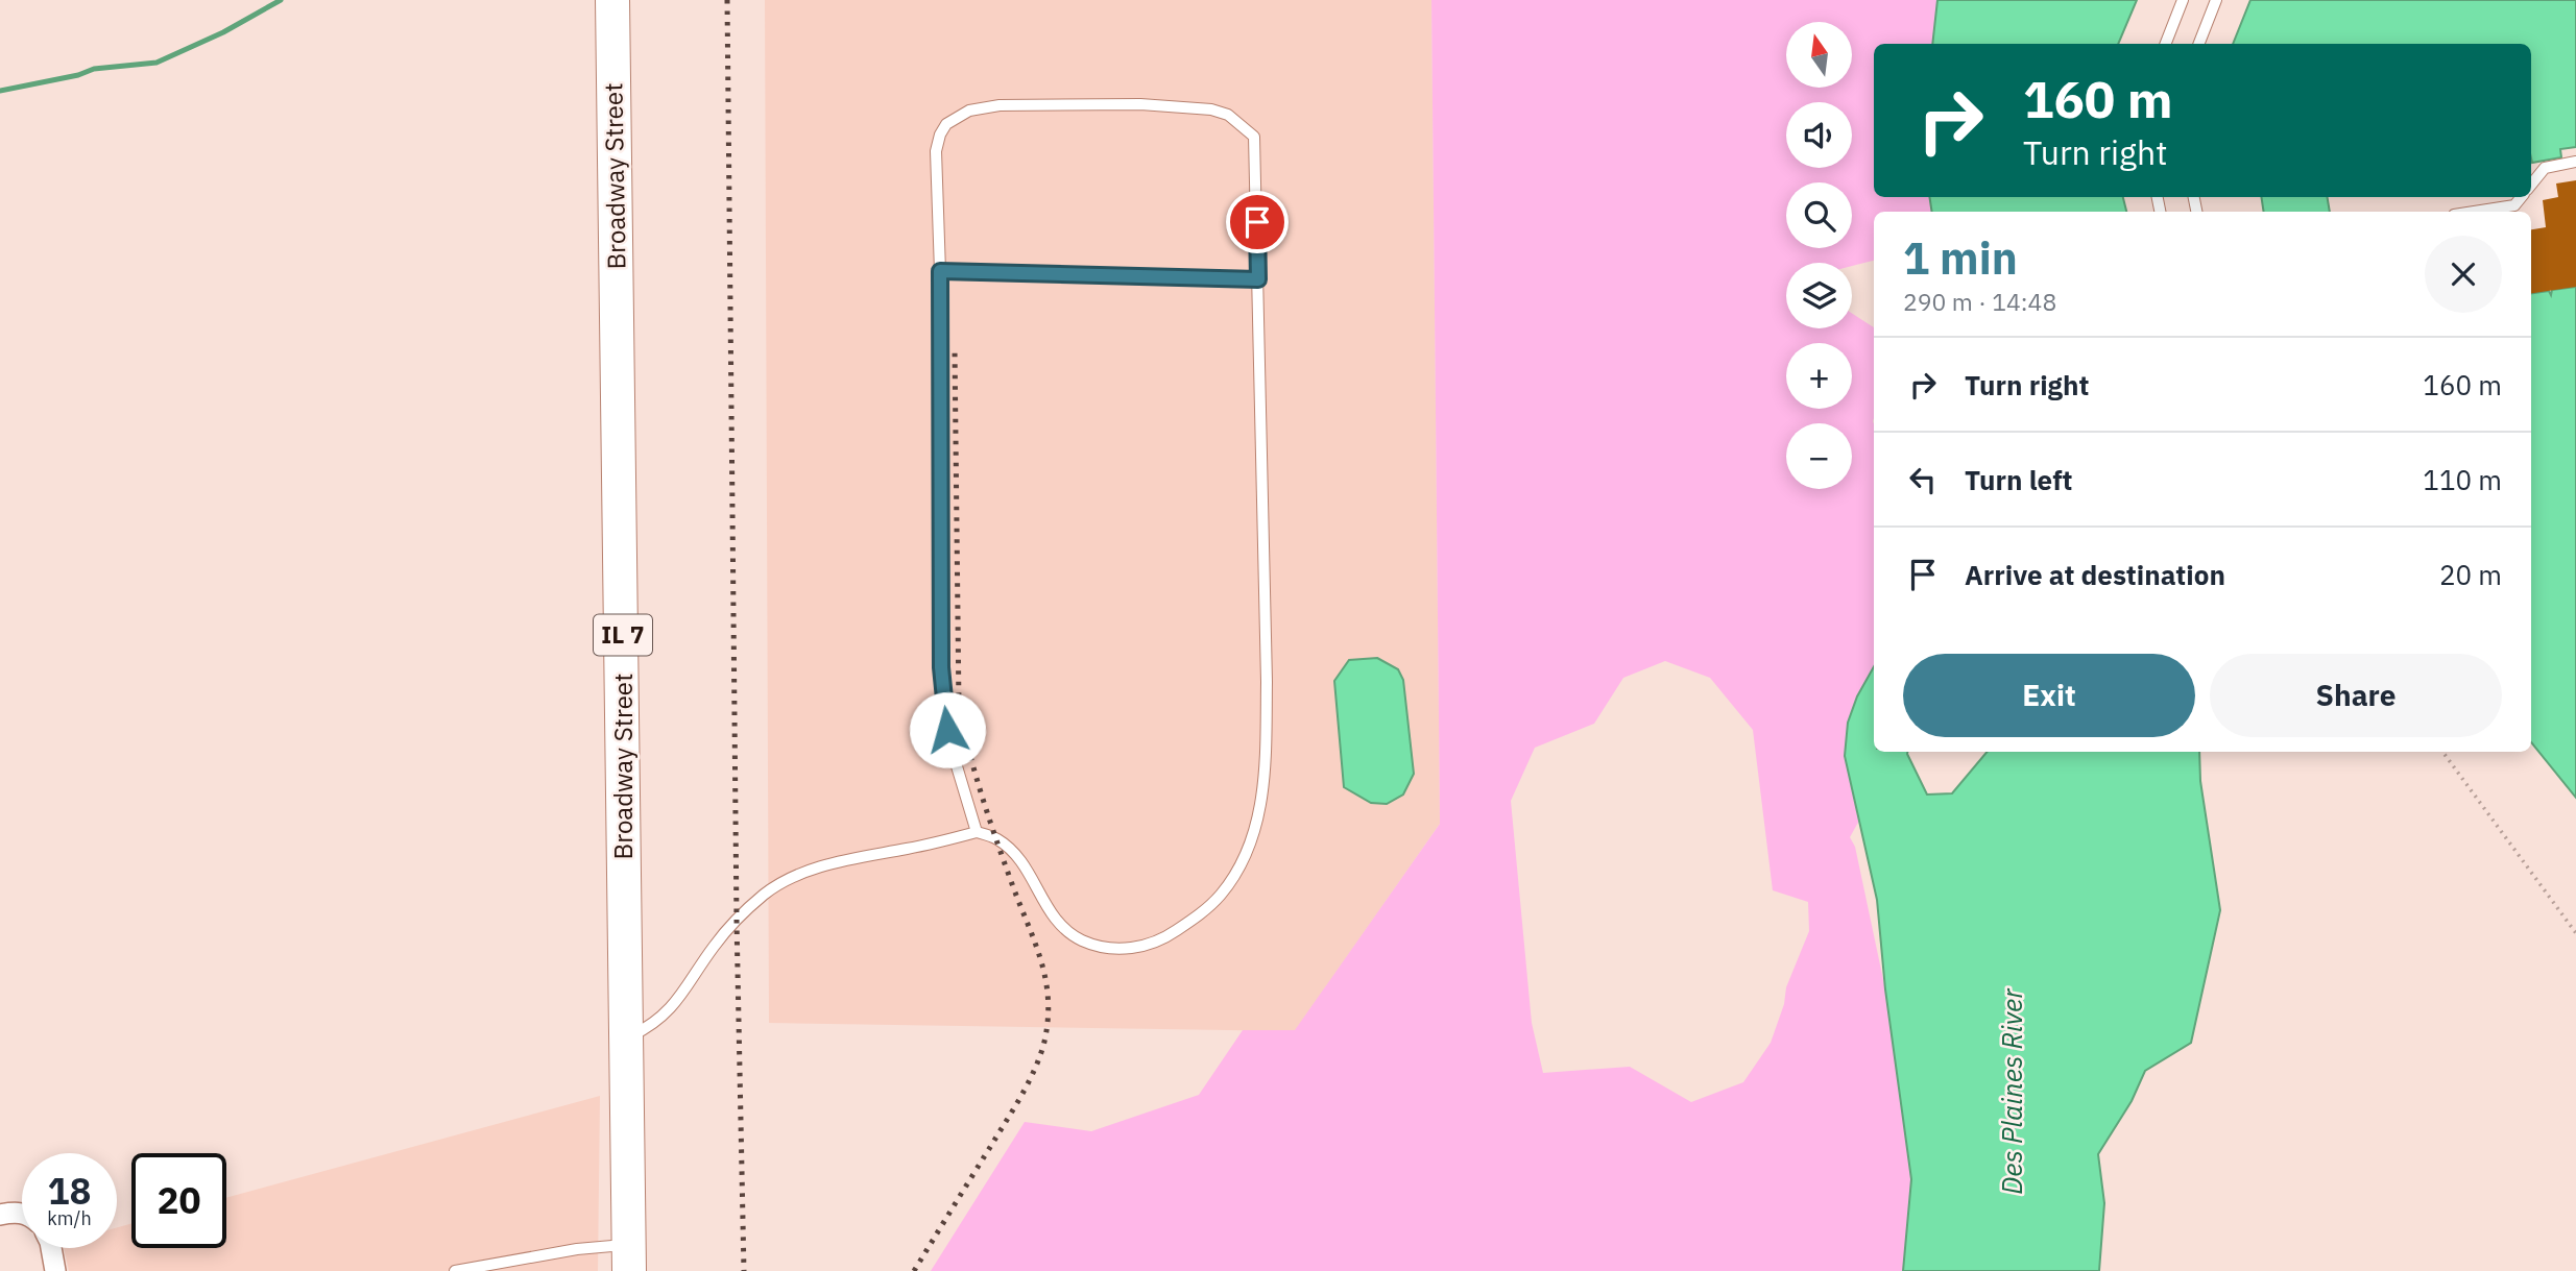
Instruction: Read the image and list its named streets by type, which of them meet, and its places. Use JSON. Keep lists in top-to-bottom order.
{
  "streets": {
    "main road": ["Broadway Street", "IL 7"]
  },
  "water": ["Des Plaines River"],
  "north": "top",
  "page": {
    "map_buttons": ["+", "−"],
    "turn": ["160 m", "Turn right"],
    "heading": ["1 min", "290 m · 14:48"],
    "list": [
      {
        "name": "Turn right",
        "value": "160 m"
      },
      {
        "name": "Turn left",
        "value": "110 m"
      },
      {
        "name": "Arrive at destination",
        "value": "20 m"
      }
    ],
    "buttons": ["Exit", "Share"],
    "speed": "18 km/h",
    "limit": "20"
  }
}
